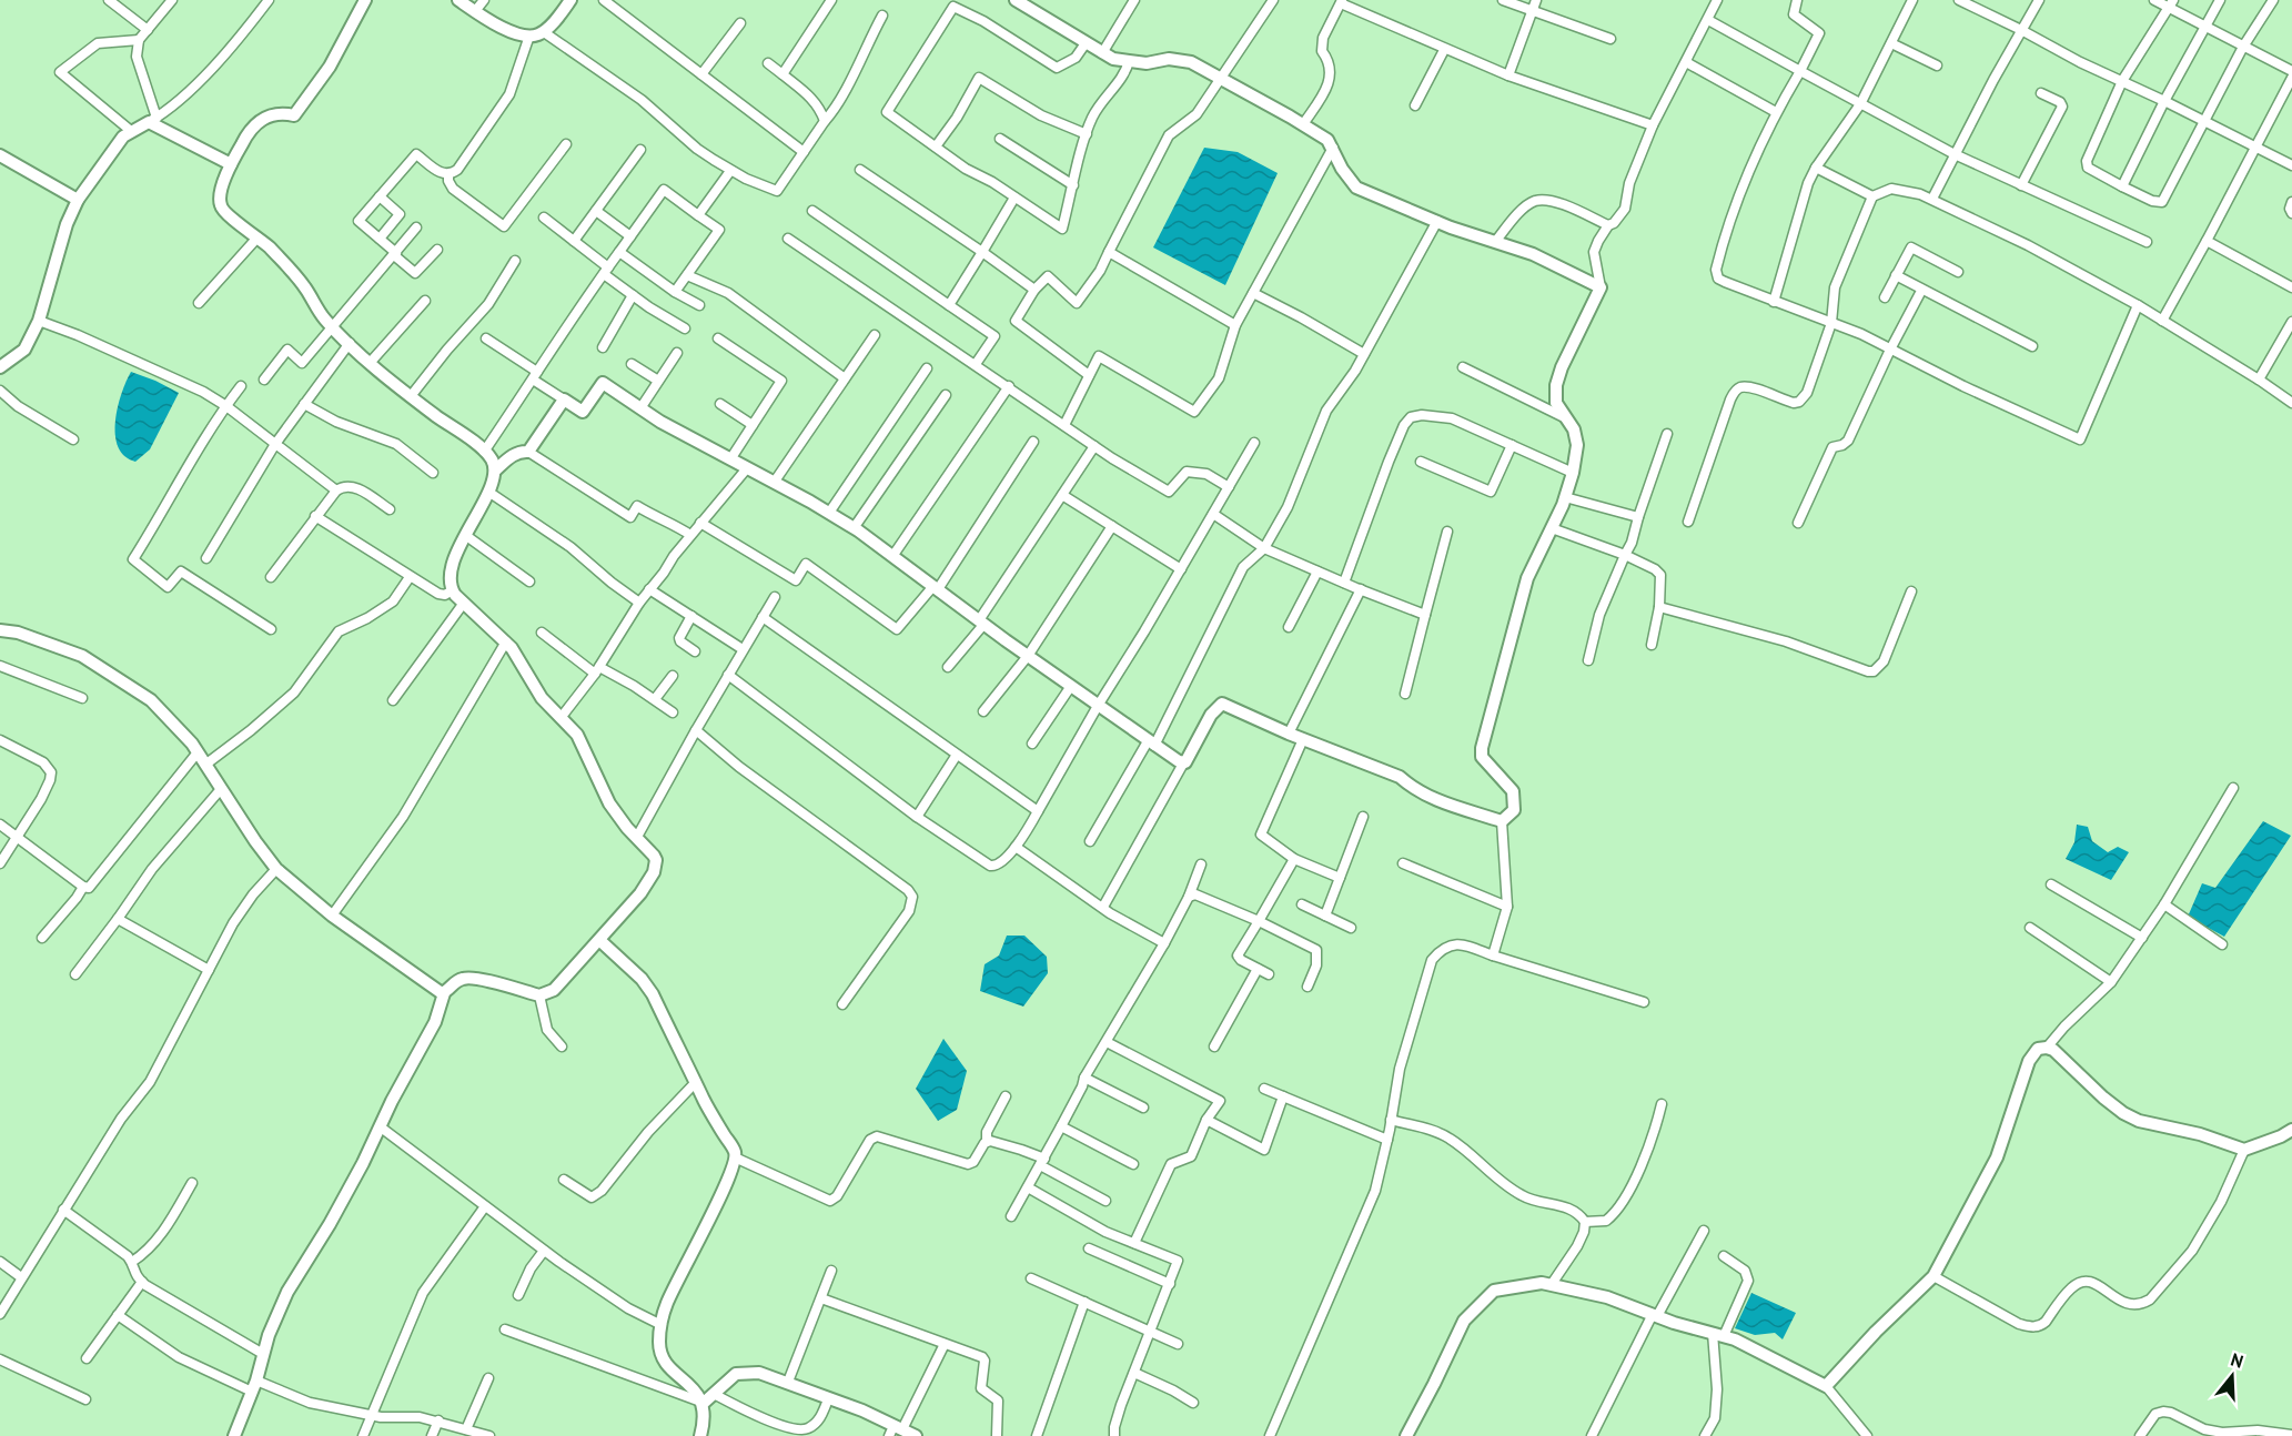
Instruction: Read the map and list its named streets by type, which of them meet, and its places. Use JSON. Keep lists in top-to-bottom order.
{
  "north": "top"
}
